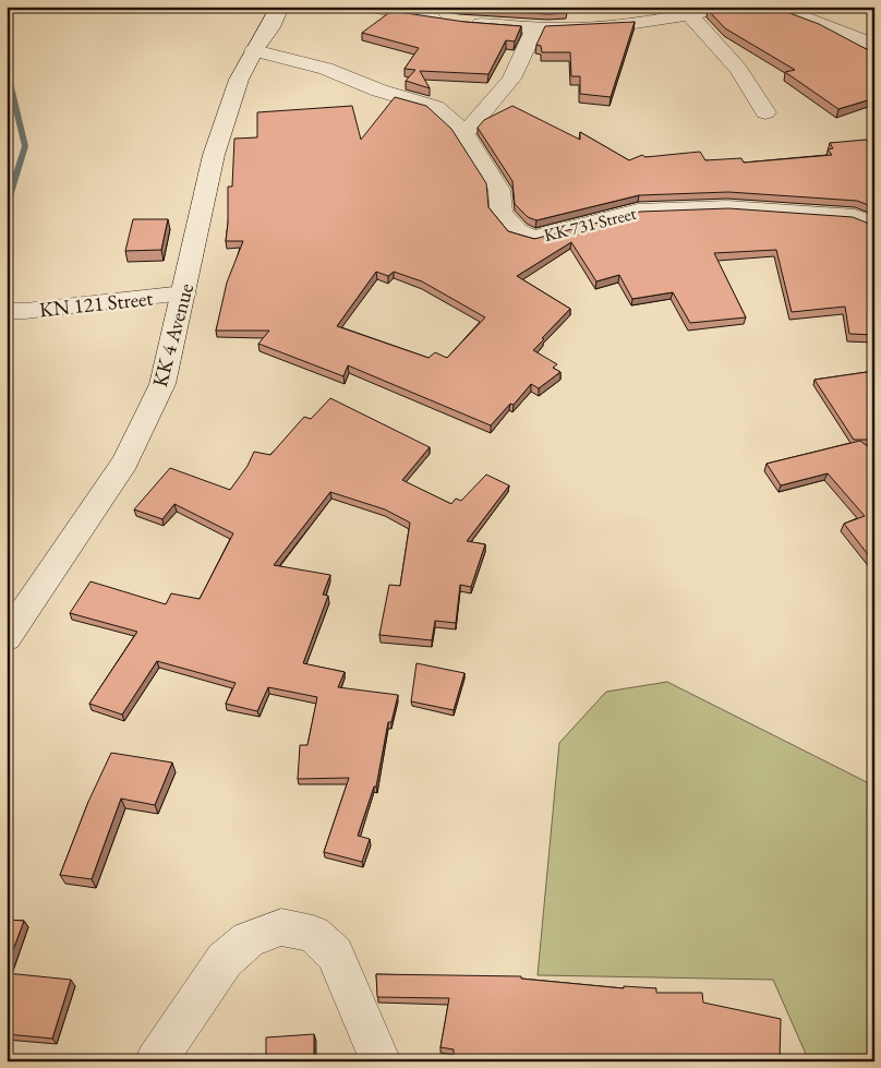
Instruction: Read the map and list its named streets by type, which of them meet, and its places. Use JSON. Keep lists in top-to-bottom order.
{
  "streets": {
    "street": ["KK 731 Street", "KN 121 Street", "KK 4 Avenue"]
  },
  "crossings": [
    ["KK 731 Street", "KK 4 Avenue"],
    ["KN 121 Street", "KK 4 Avenue"]
  ]
}
